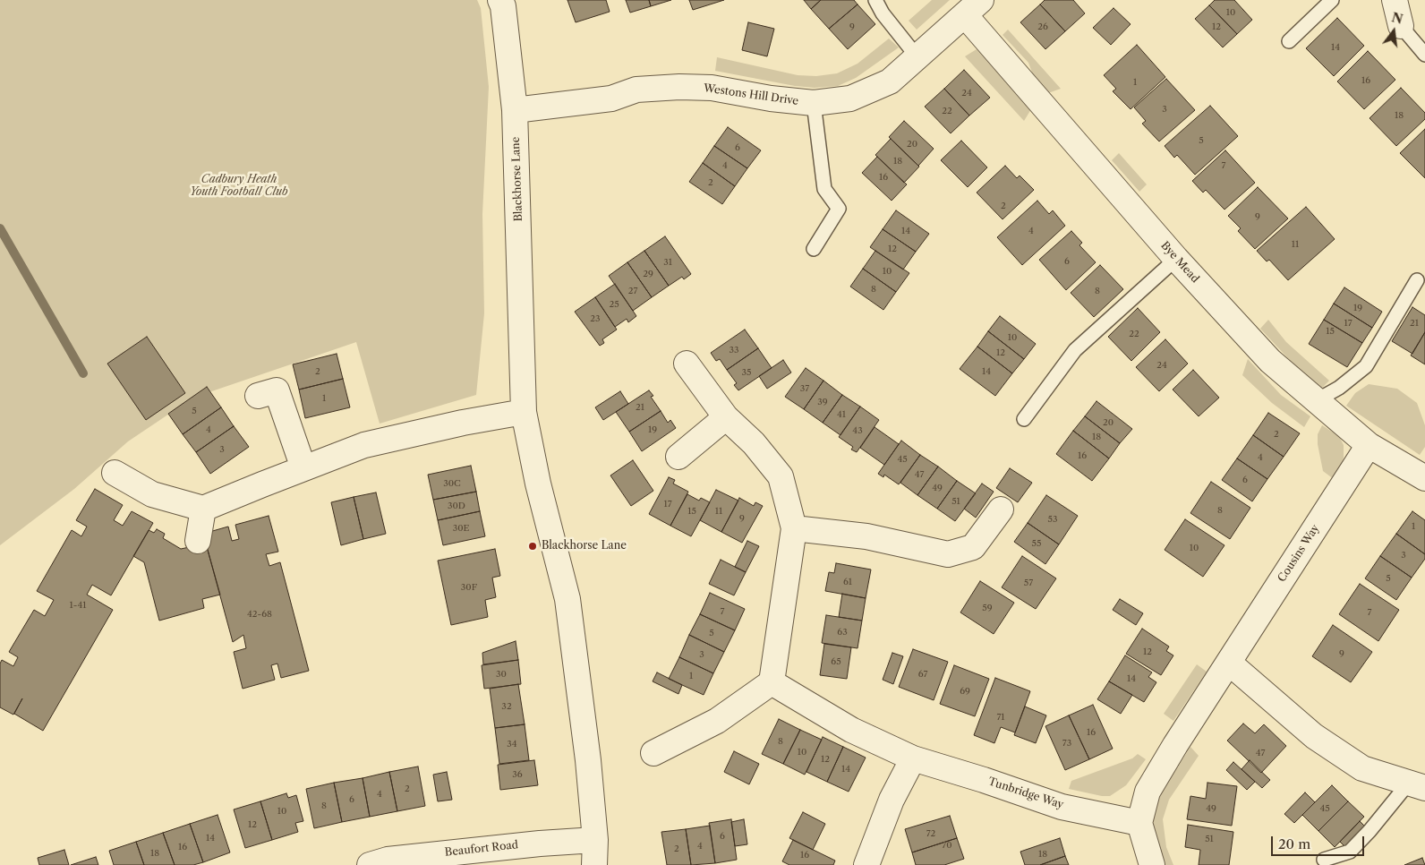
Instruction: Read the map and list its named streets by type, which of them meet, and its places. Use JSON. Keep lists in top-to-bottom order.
{
  "streets": {
    "street": [
      "Westons Hill Drive",
      "Blackhorse Lane",
      "Bye Mead",
      "Cousins Way",
      "Tunbridge Way",
      "Beaufort Road"
    ]
  },
  "crossings": [
    ["Westons Hill Drive", "Blackhorse Lane"],
    ["Westons Hill Drive", "Bye Mead"],
    ["Blackhorse Lane", "Beaufort Road"],
    ["Bye Mead", "Cousins Way"],
    ["Cousins Way", "Tunbridge Way"]
  ],
  "parks": ["Cadbury Heath Youth Football Club"],
  "places": ["Blackhorse Lane"],
  "house_numbers": [
    "10",
    "9",
    "26",
    "12",
    "14",
    "16",
    "1",
    "24",
    "3",
    "22",
    "18",
    "5",
    "20",
    "6",
    "18",
    "4",
    "7",
    "16",
    "2",
    "2",
    "9",
    "14",
    "4",
    "11",
    "12",
    "6",
    "31",
    "10",
    "29",
    "8",
    "27",
    "8",
    "25",
    "19",
    "23",
    "17",
    "21",
    "15",
    "22",
    "10",
    "33",
    "12",
    "24",
    "2",
    "14",
    "35",
    "37",
    "1",
    "39",
    "21",
    "5",
    "41",
    "20",
    "4",
    "19",
    "43",
    "2",
    "18",
    "3",
    "16",
    "4",
    "45",
    "47",
    "6",
    "30C",
    "49",
    "51",
    "17",
    "30D",
    "8",
    "15",
    "11",
    "9",
    "53",
    "1",
    "30E",
    "55",
    "10",
    "3",
    "5",
    "61",
    "57",
    "30F",
    "1-41",
    "59",
    "7",
    "7",
    "42-68",
    "63",
    "5",
    "12",
    "9",
    "3",
    "65",
    "30",
    "67",
    "1",
    "14",
    "69",
    "32",
    "71",
    "16",
    "8",
    "73",
    "34",
    "10",
    "47",
    "12",
    "14",
    "36",
    "2",
    "4",
    "6",
    "8",
    "49",
    "45",
    "10",
    "12",
    "72",
    "6",
    "14",
    "51",
    "70",
    "4",
    "16",
    "2",
    "18",
    "18",
    "16"
  ],
  "scale_bar": "20 m",
  "north": "top"
}
